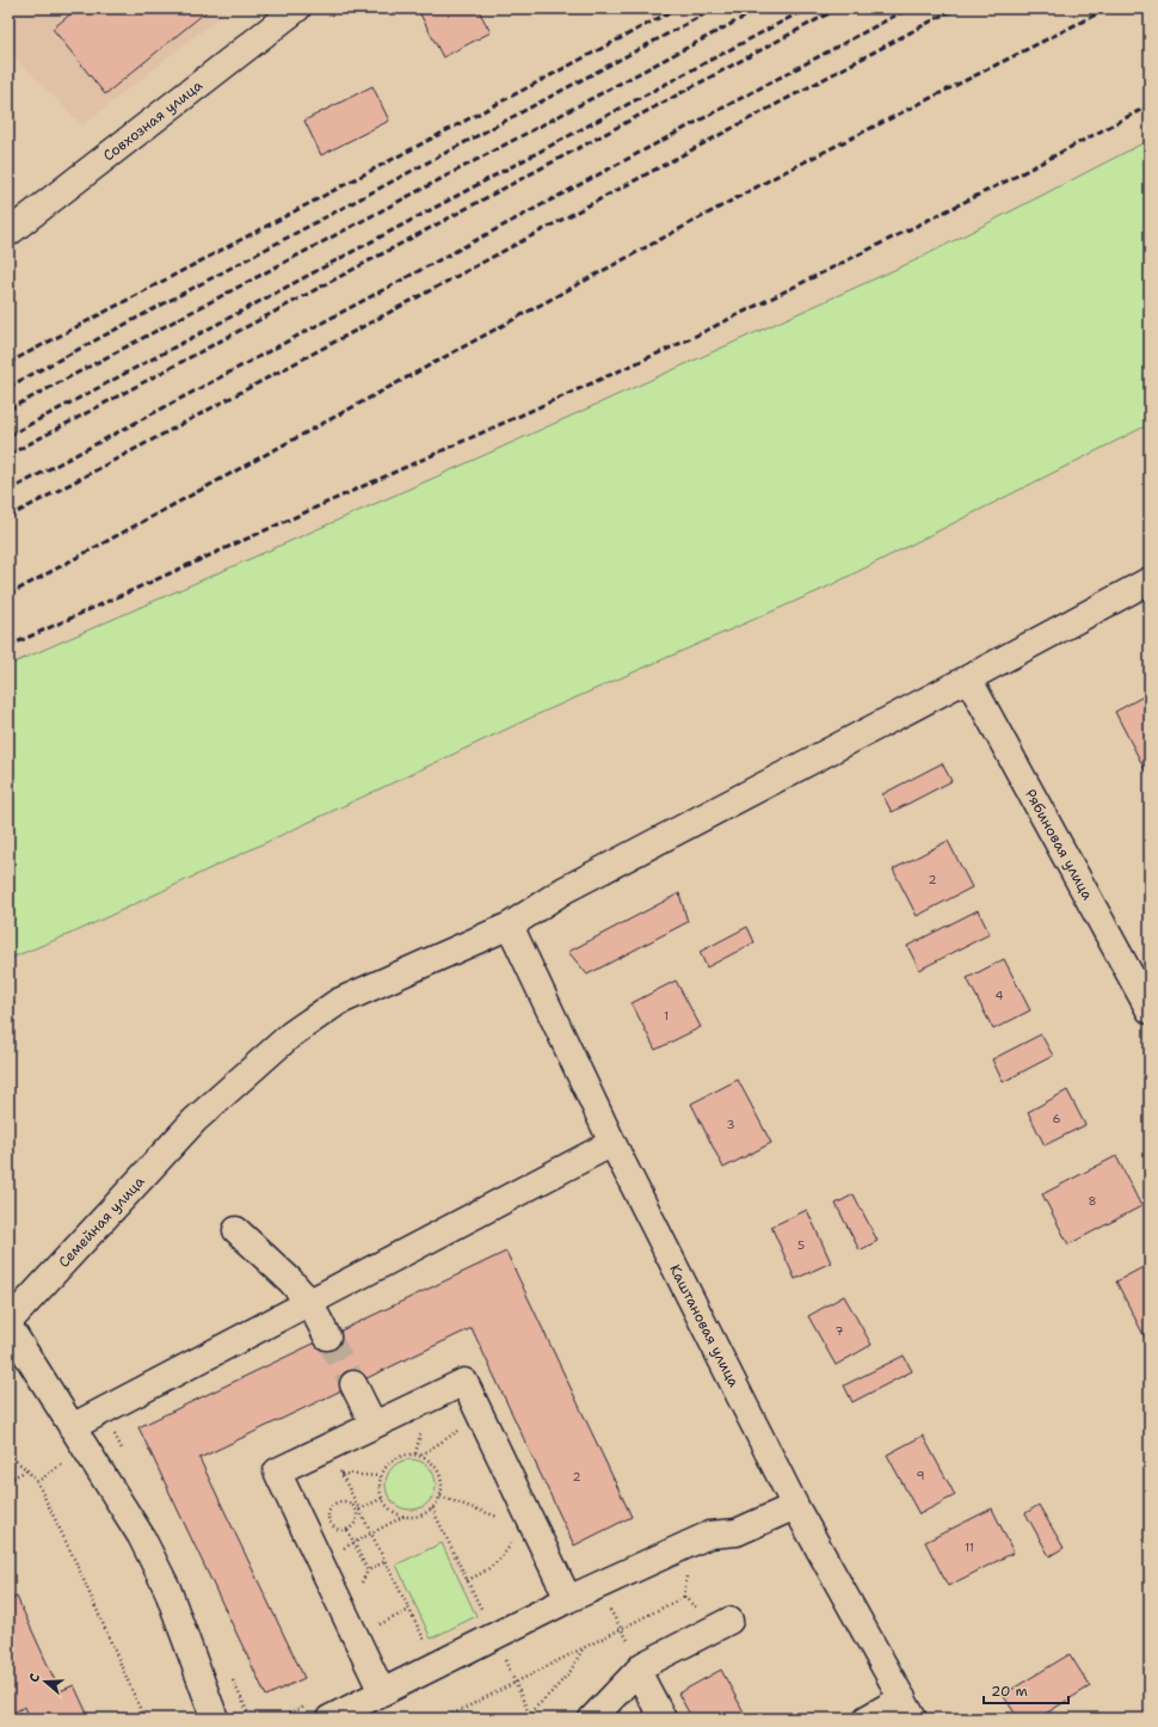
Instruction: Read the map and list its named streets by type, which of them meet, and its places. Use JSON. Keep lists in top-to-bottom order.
{
  "streets": {
    "street": [
      "Совхозная улица",
      "Рябиновая улица",
      "Семейная улица",
      "Каштановая улица"
    ]
  },
  "crossings": [
    ["Рябиновая улица", "Семейная улица"],
    ["Семейная улица", "Каштановая улица"]
  ],
  "house_numbers": [
    "2",
    "4",
    "1",
    "6",
    "3",
    "8",
    "5",
    "7",
    "9",
    "2",
    "11"
  ],
  "scale_bar": "20 m",
  "north": "left"
}
